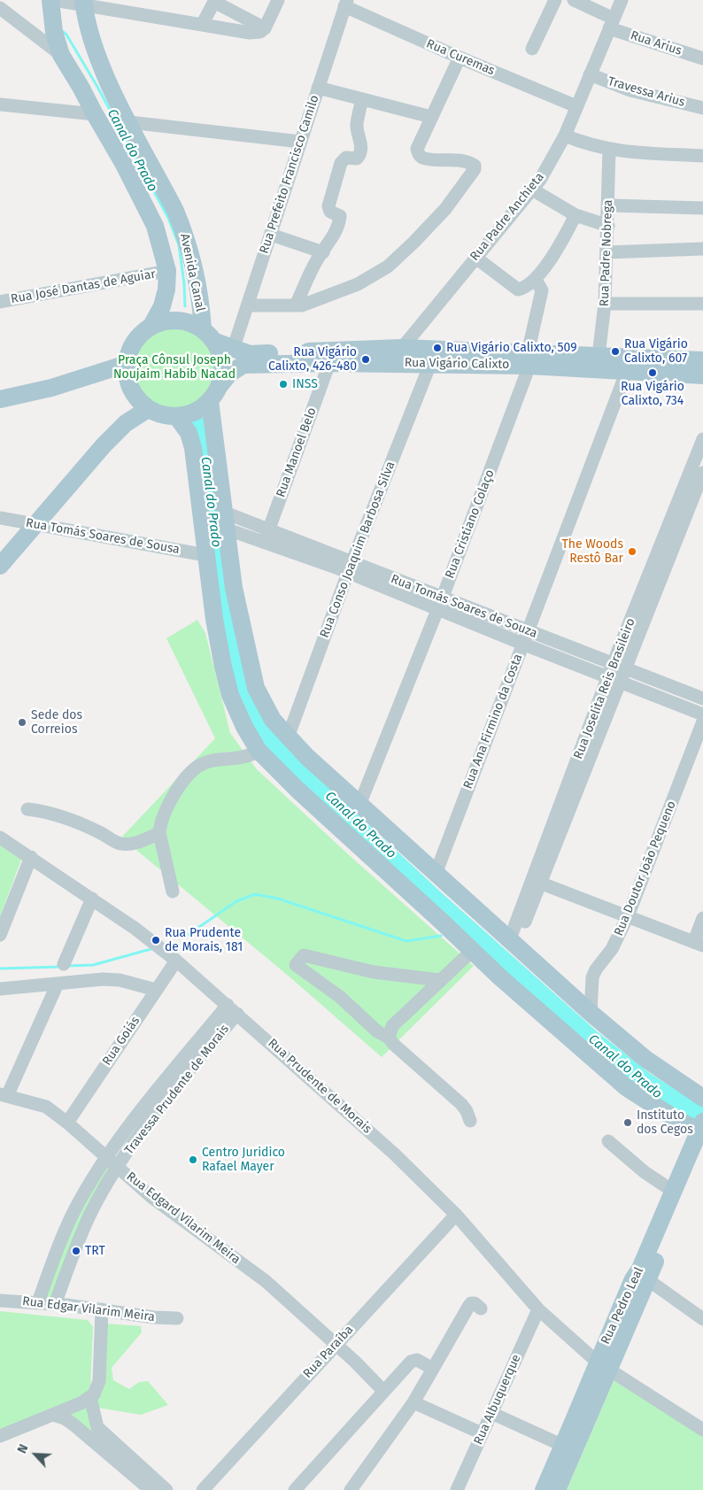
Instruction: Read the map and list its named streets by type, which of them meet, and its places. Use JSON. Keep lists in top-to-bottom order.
{
  "streets": {
    "main road": ["Avenida Canal", "Rua Vigário Calixto", "Rua Pedro Leal"],
    "street": [
      "Rua Arius",
      "Rua Curemas",
      "Travessa Arius",
      "Rua Prefeito Francisco Camilo",
      "Rua Padre Anchieta",
      "Rua Padre Nobrega",
      "Rua José Dantas de Aguiar",
      "Rua Manoel Belo",
      "Rua Cristiano Colaço",
      "Rua Tomás Soares de Sousa",
      "Rua Conso Joaquim Barbosa Silva",
      "Rua Tomás Soares de Souza",
      "Rua Joselita Reis Brasileiro",
      "Rua Ana Firmino da Costa",
      "Rua Doutor João Pequeno",
      "Rua Goiás",
      "Rua Prudente de Morais",
      "Travessa Prudente de Morais",
      "Rua Edgard Vilarim Meira",
      "Rua Edgar Vilarim Meira",
      "Rua Paraíba",
      "Rua Albuquerque"
    ]
  },
  "crossings": [
    ["Rua Arius", "Rua Padre Anchieta"],
    ["Rua Curemas", "Rua Prefeito Francisco Camilo"],
    ["Rua Curemas", "Rua Padre Anchieta"],
    ["Travessa Arius", "Rua Padre Anchieta"],
    ["Rua Prefeito Francisco Camilo", "Rua Vigário Calixto"],
    ["Rua Padre Anchieta", "Rua Vigário Calixto"],
    ["Rua Padre Nobrega", "Rua Vigário Calixto"],
    ["Avenida Canal", "Rua José Dantas de Aguiar"],
    ["Avenida Canal", "Rua Vigário Calixto"],
    ["Rua Vigário Calixto", "Rua Manoel Belo"],
    ["Rua Vigário Calixto", "Rua Cristiano Colaço"],
    ["Rua Vigário Calixto", "Rua Conso Joaquim Barbosa Silva"],
    ["Rua Vigário Calixto", "Rua Ana Firmino da Costa"],
    ["Rua Manoel Belo", "Rua Tomás Soares de Souza"],
    ["Rua Cristiano Colaço", "Rua Tomás Soares de Souza"],
    ["Rua Conso Joaquim Barbosa Silva", "Rua Tomás Soares de Souza"],
    ["Rua Tomás Soares de Souza", "Rua Joselita Reis Brasileiro"],
    ["Rua Tomás Soares de Souza", "Rua Ana Firmino da Costa"],
    ["Rua Goiás", "Rua Prudente de Morais"],
    ["Rua Goiás", "Rua Edgard Vilarim Meira"],
    ["Rua Prudente de Morais", "Travessa Prudente de Morais"],
    ["Rua Prudente de Morais", "Rua Pedro Leal"],
    ["Rua Prudente de Morais", "Rua Paraíba"],
    ["Rua Prudente de Morais", "Rua Albuquerque"],
    ["Travessa Prudente de Morais", "Rua Edgard Vilarim Meira"],
    ["Travessa Prudente de Morais", "Rua Edgar Vilarim Meira"],
    ["Rua Edgard Vilarim Meira", "Rua Paraíba"]
  ],
  "water": ["Canal do Prado"],
  "parks": ["Praça Cônsul Joseph Noujaim Habib Nacad"],
  "places": [
    "Rua Vigário Calixto, 509",
    "Rua Vigário Calixto, 607",
    "Rua Vigário Calixto, 426-480",
    "Rua Vigário Calixto, 734",
    "INSS",
    "The Woods Restô Bar",
    "Sede dos Correios",
    "Rua Prudente de Morais, 181",
    "Instituto dos Cegos",
    "Centro Juridico Rafael Mayer",
    "TRT"
  ],
  "north": "top left"
}
